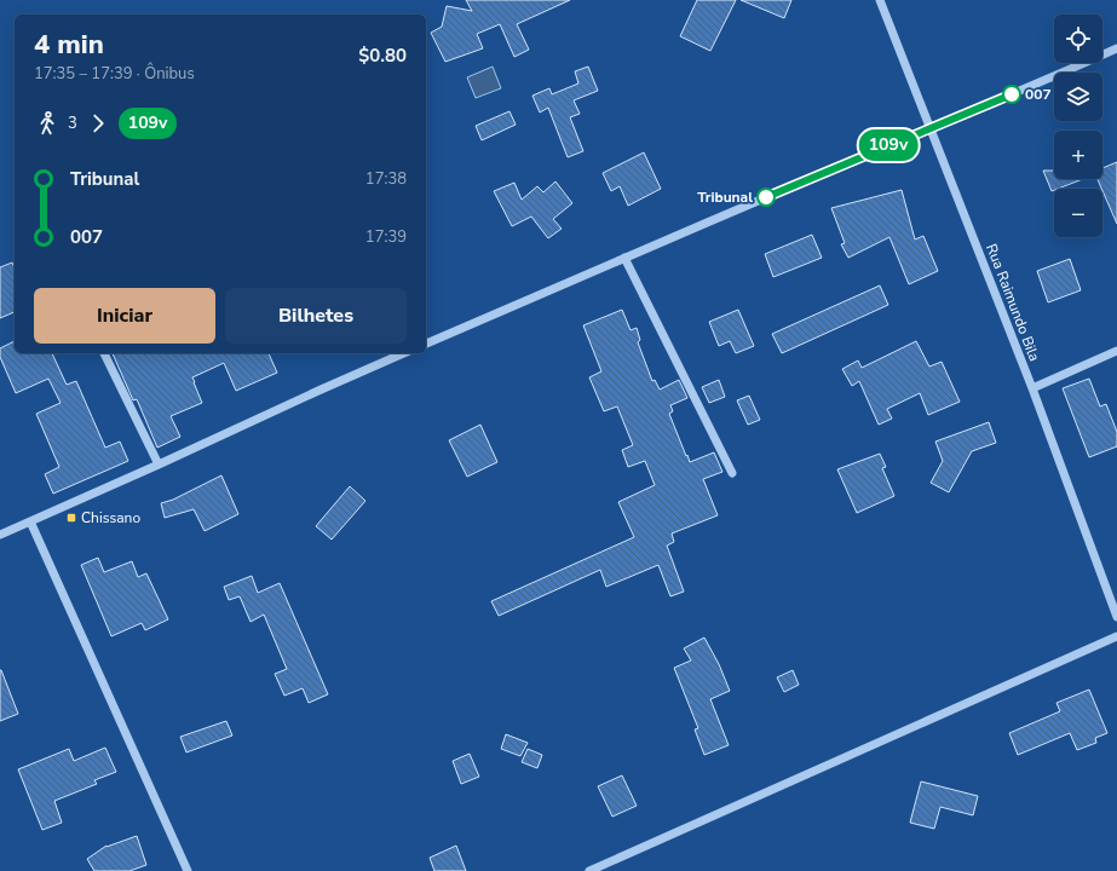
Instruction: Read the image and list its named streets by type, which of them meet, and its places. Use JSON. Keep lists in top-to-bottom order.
{
  "streets": {
    "street": ["Rua Raimundo Bila"]
  },
  "places": {
    "other": ["007", "Tribunal"],
    "transit": ["Chissano"]
  },
  "lines": ["bus line 109v"],
  "page": {
    "on_map": "109v",
    "map_buttons": ["+", "−"],
    "heading": ["4 min", "17:35 – 17:39 · Ônibus", "$0.80"],
    "legs": ["3", "109v"],
    "list": [
      {
        "name": "Tribunal",
        "value": "17:38"
      },
      {
        "name": "007",
        "value": "17:39"
      }
    ],
    "buttons": ["Iniciar", "Bilhetes"]
  }
}
